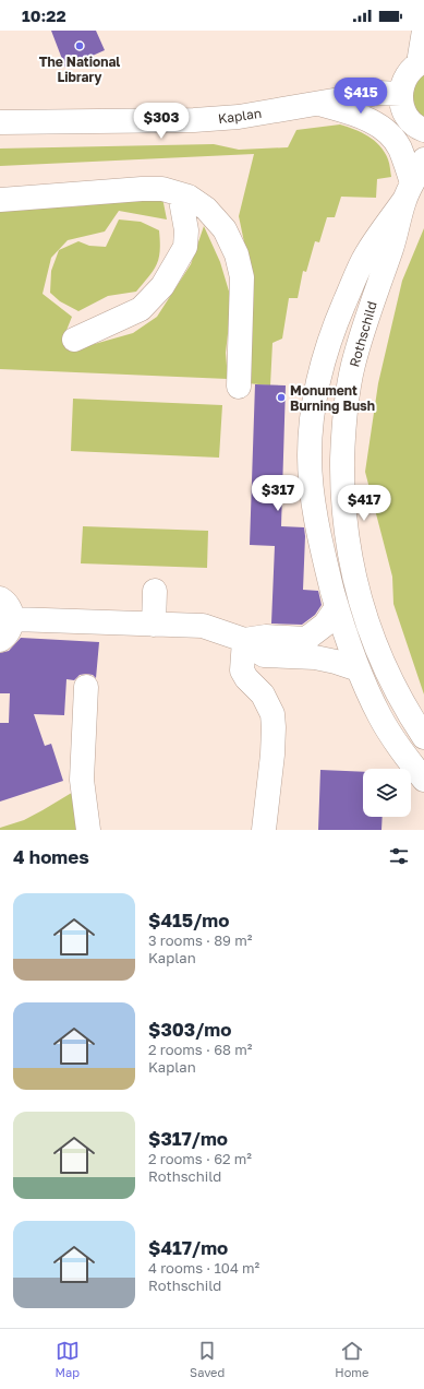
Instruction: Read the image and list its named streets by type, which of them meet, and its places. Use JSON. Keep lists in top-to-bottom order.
{
  "streets": {
    "street": ["Kaplan", "Rothschild"]
  },
  "places": ["The National Library", "Monument Burning Bush"],
  "page": {
    "status": "10:22",
    "price": [
      "$415",
      "$303",
      "$317",
      "$417"
    ],
    "heading": "4 homes",
    "list": [
      {
        "name": "$415/mo",
        "note": "3 rooms · 89 m² · Kaplan"
      },
      {
        "name": "$303/mo",
        "note": "2 rooms · 68 m² · Kaplan"
      },
      {
        "name": "$317/mo",
        "note": "2 rooms · 62 m² · Rothschild"
      },
      {
        "name": "$417/mo",
        "note": "4 rooms · 104 m² · Rothschild"
      }
    ],
    "tabs": ["Map", "Saved", "Home"]
  }
}
